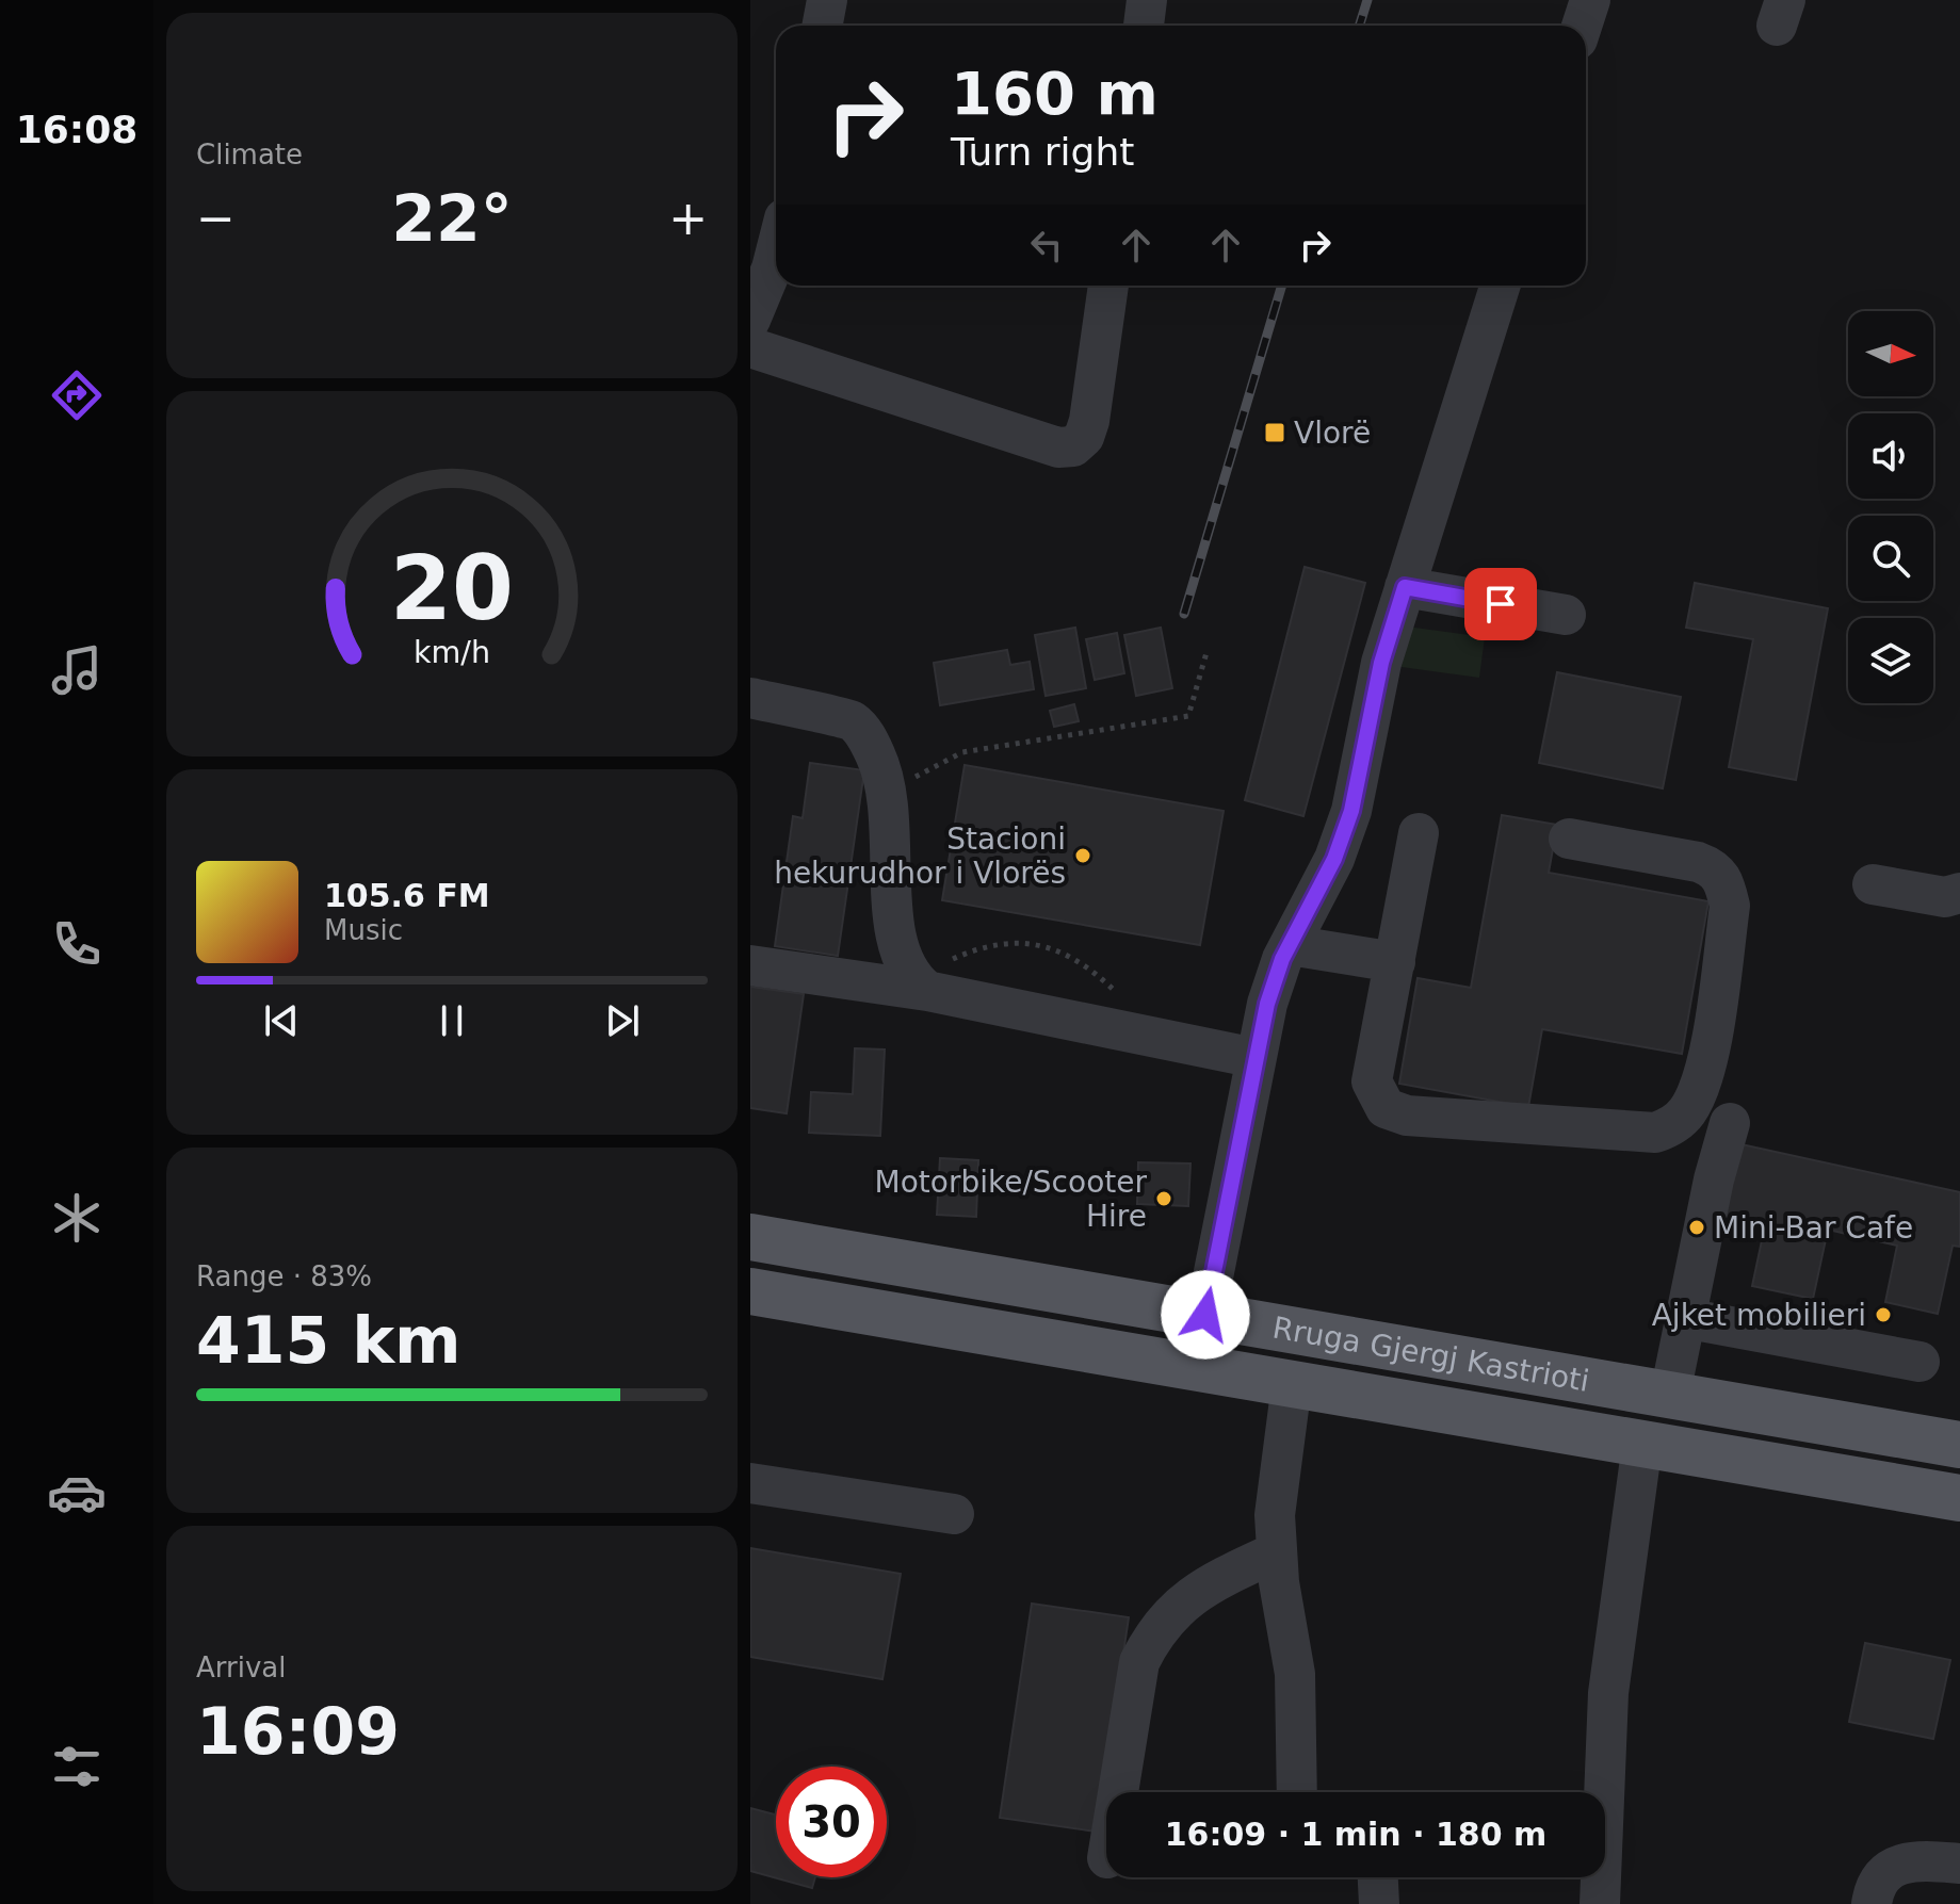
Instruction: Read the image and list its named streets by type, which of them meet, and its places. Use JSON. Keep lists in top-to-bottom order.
{
  "streets": {
    "main road": ["Rruga Gjergj Kastrioti"]
  },
  "places": {
    "transit": ["Vlorë"],
    "other": [
      "Stacioni hekurudhor i Vlorës",
      "Motorbike/Scooter Hire",
      "Mini-Bar Cafe",
      "Ajket mobilieri"
    ]
  },
  "north": "right",
  "page": {
    "tabs": "16:08",
    "tile": [
      "Climate",
      ["Range · 83%", "415 km"],
      ["Arrival", "16:09"]
    ],
    "turn": ["160 m", "Turn right"],
    "heat": ["−", "22°", "+"],
    "song": ["105.6 FM", "Music"],
    "limit": "30",
    "trip": "16:09 · 1 min · 180 m",
    "gauge": ["20", "km/h"]
  }
}
